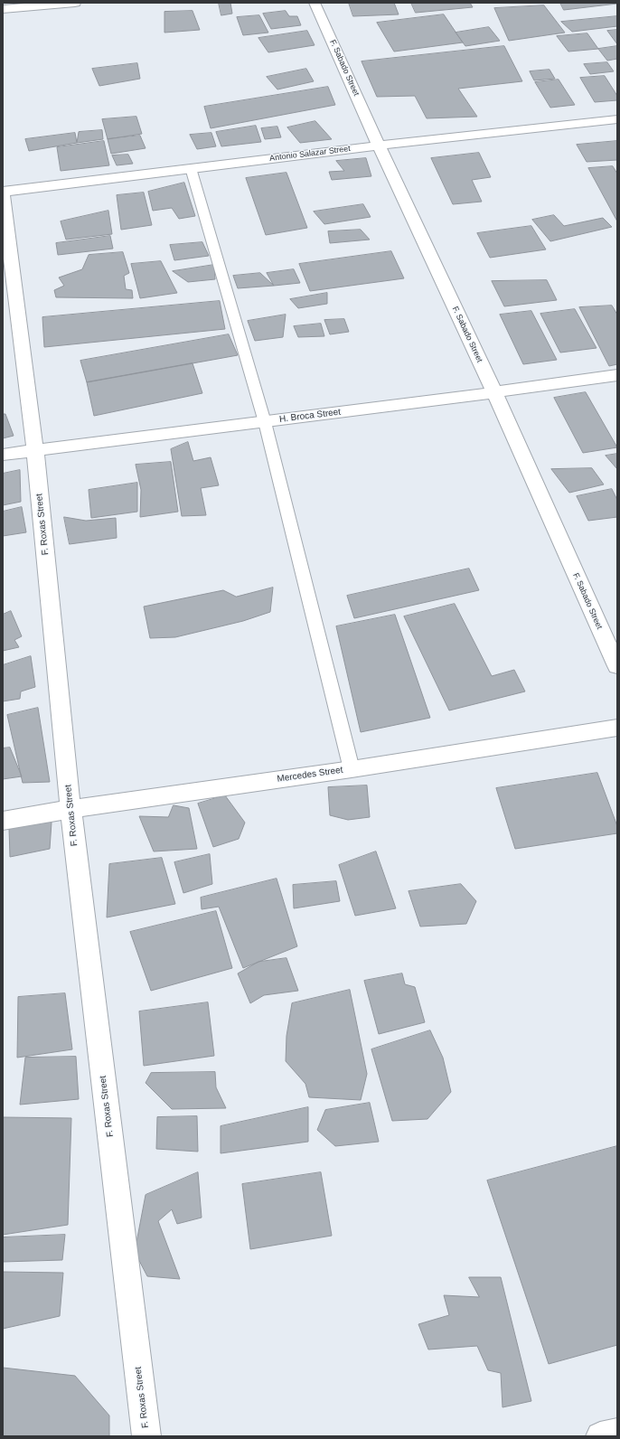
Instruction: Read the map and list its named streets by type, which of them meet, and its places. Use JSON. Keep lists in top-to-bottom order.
{
  "streets": {
    "street": [
      "F. Sabado Street",
      "Antonio Salazar Street",
      "H. Broca Street",
      "F. Roxas Street",
      "Mercedes Street"
    ]
  },
  "crossings": [
    ["F. Sabado Street", "Antonio Salazar Street"],
    ["F. Sabado Street", "H. Broca Street"],
    ["Antonio Salazar Street", "F. Roxas Street"],
    ["H. Broca Street", "F. Roxas Street"],
    ["F. Roxas Street", "Mercedes Street"]
  ]
}
